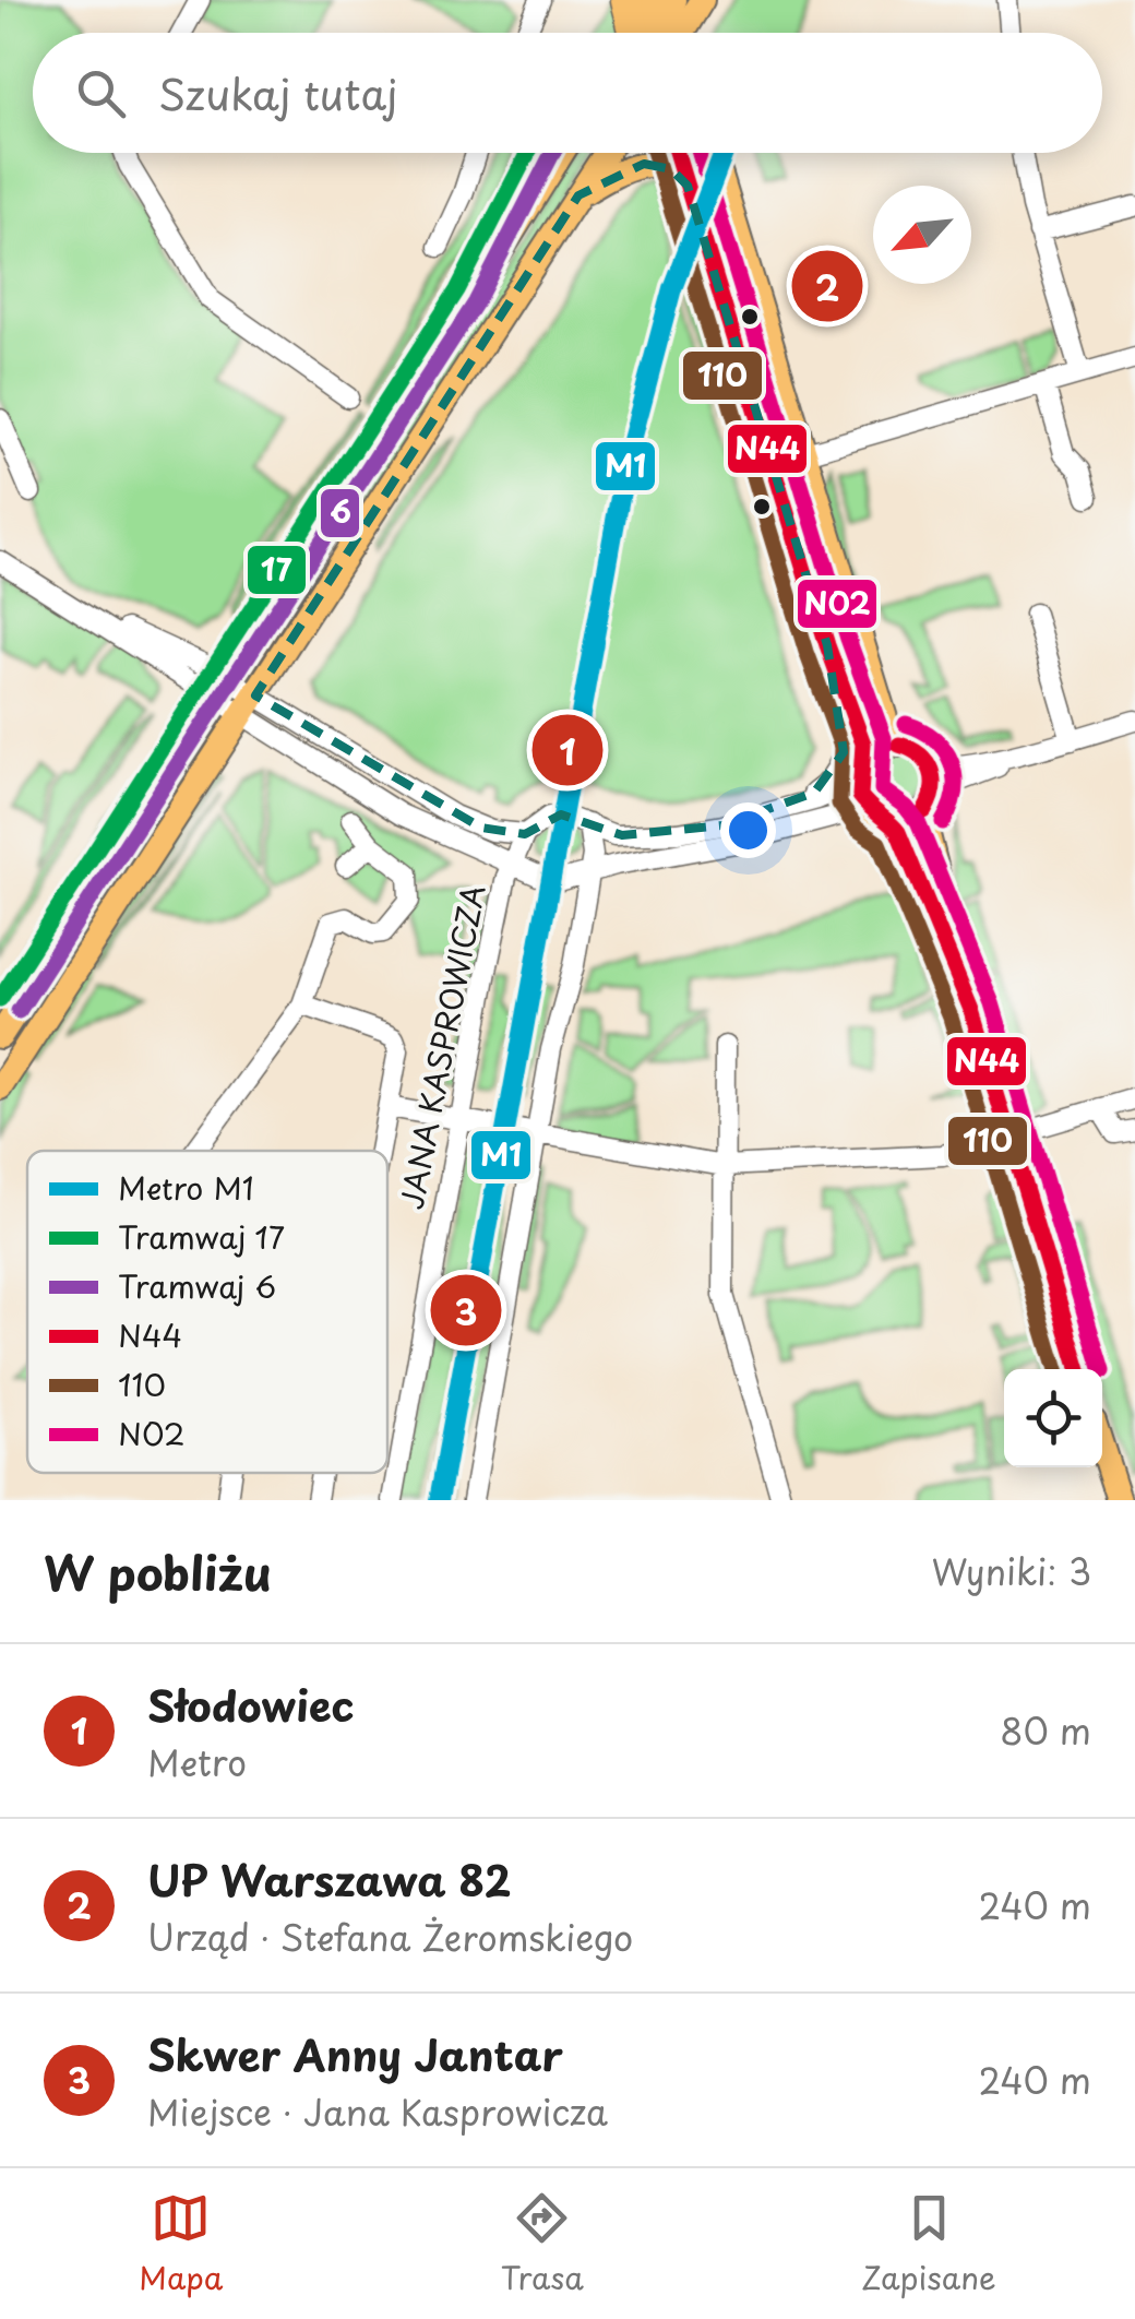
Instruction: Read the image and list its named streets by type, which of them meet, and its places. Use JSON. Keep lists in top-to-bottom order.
{
  "streets": {
    "street": ["JANA KASPROWICZA"]
  },
  "lines": [
    "metro line M1",
    "tram line 17",
    "tram line 6",
    "transit line N44",
    "transit line 110",
    "transit line N02"
  ],
  "legend": [
    "Metro M1",
    "Tramwaj 17",
    "Tramwaj 6",
    "N44",
    "110",
    "N02"
  ],
  "north": "bottom left",
  "page": {
    "search": "Szukaj tutaj",
    "pins": ["2", "1", "3"],
    "heading": ["W pobliżu", "Wyniki: 3"],
    "list": [
      {
        "mark": "1",
        "name": "Słodowiec",
        "note": "Metro",
        "value": "80 m"
      },
      {
        "mark": "2",
        "name": "UP Warszawa 82",
        "note": "Urząd · Stefana Żeromskiego",
        "value": "240 m"
      },
      {
        "mark": "3",
        "name": "Skwer Anny Jantar",
        "note": "Miejsce · Jana Kasprowicza",
        "value": "240 m"
      }
    ],
    "nav": ["Mapa", "Trasa", "Zapisane"]
  }
}
